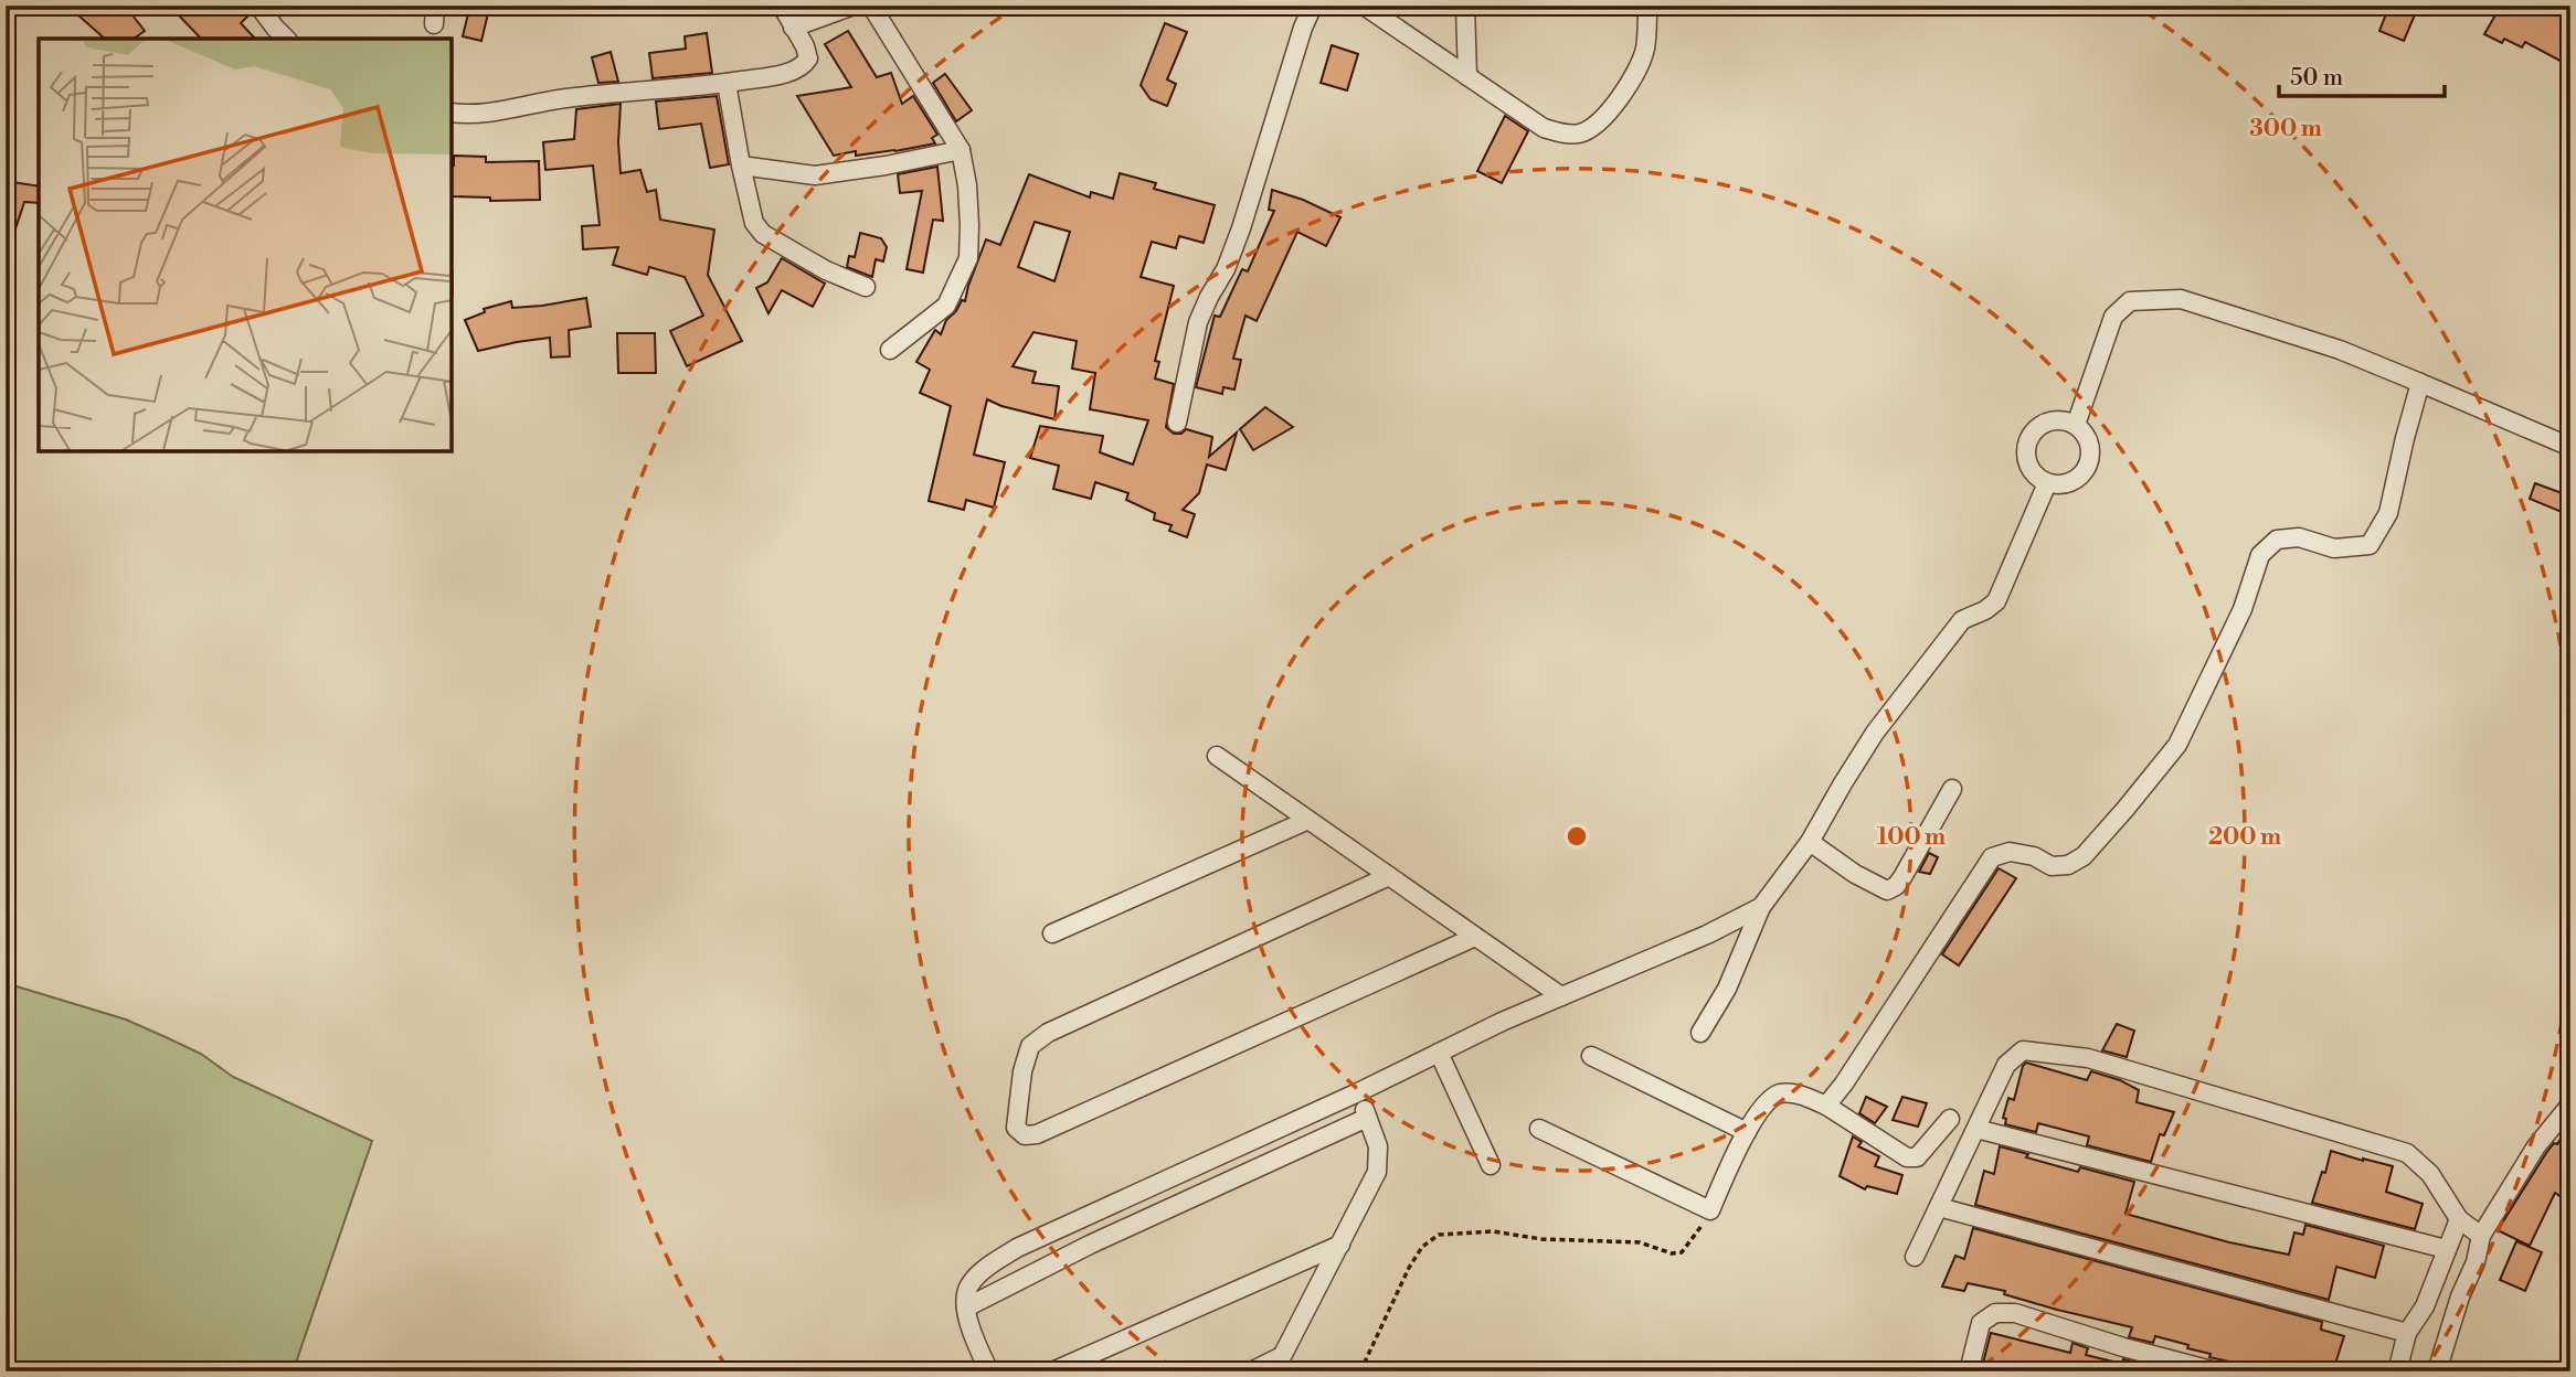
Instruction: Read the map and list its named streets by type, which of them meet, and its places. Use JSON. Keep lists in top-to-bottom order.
{
  "scale_bar": "50 m",
  "rings": ["300 m", "100 m", "200 m"]
}
